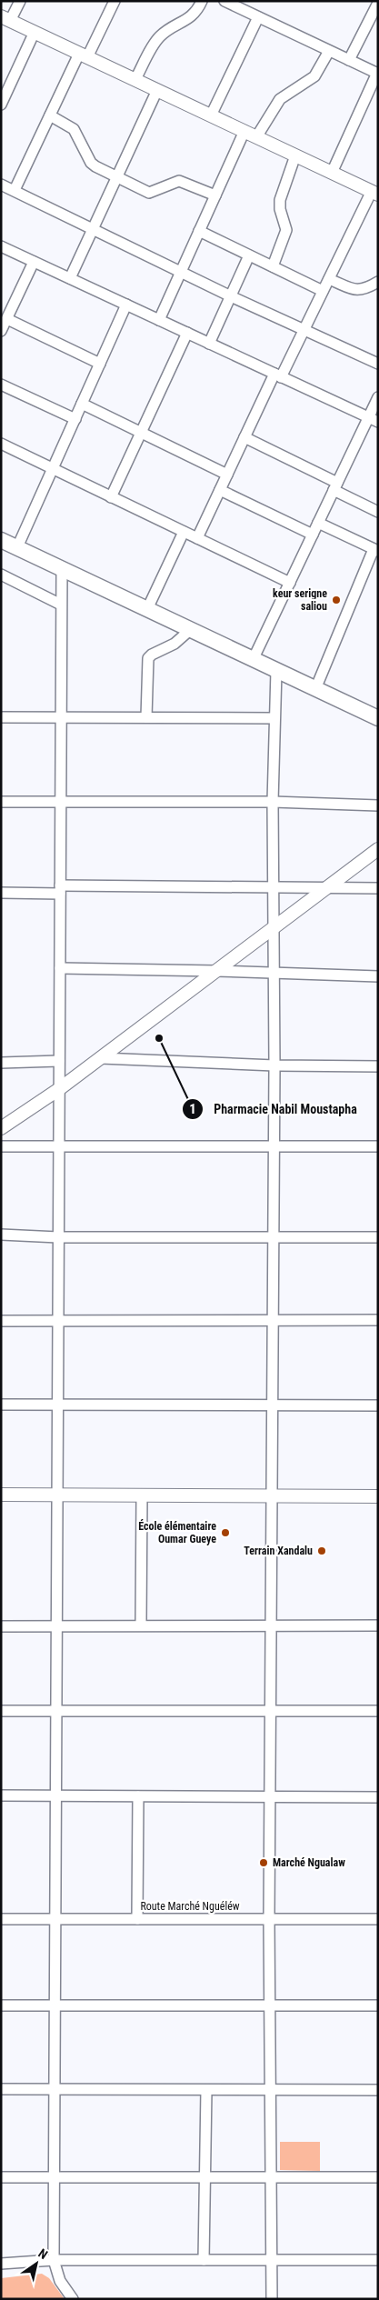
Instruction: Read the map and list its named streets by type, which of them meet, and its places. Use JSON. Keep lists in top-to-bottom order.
{
  "streets": {
    "street": ["Route Marché Nguéléw"]
  },
  "places": [
    "keur serigne saliou",
    "Pharmacie Nabil Moustapha",
    "École élémentaire Oumar Gueye",
    "Terrain Xandalu",
    "Marché Ngualaw"
  ],
  "north": "top right"
}
